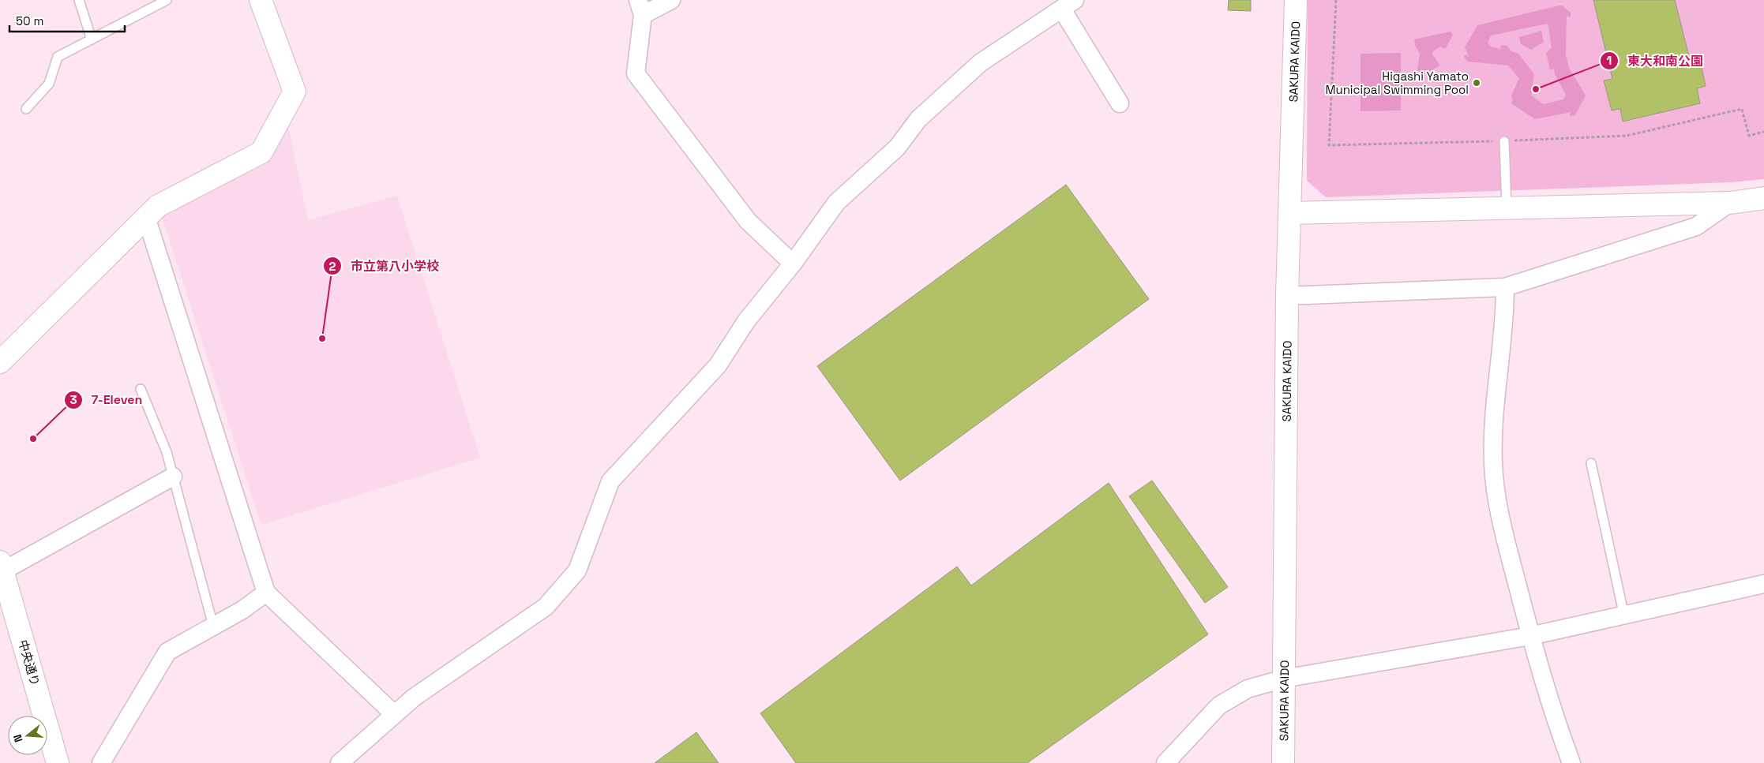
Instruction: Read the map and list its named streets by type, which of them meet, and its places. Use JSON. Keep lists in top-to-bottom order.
{
  "streets": {
    "street": ["SAKURA KAIDO", "中央通り"]
  },
  "places": [
    "Higashi Yamato Municipal Swimming Pool",
    "東大和南公園",
    "市立第八小学校",
    "7-Eleven"
  ],
  "scale_bar": "50 m",
  "north": "left"
}
